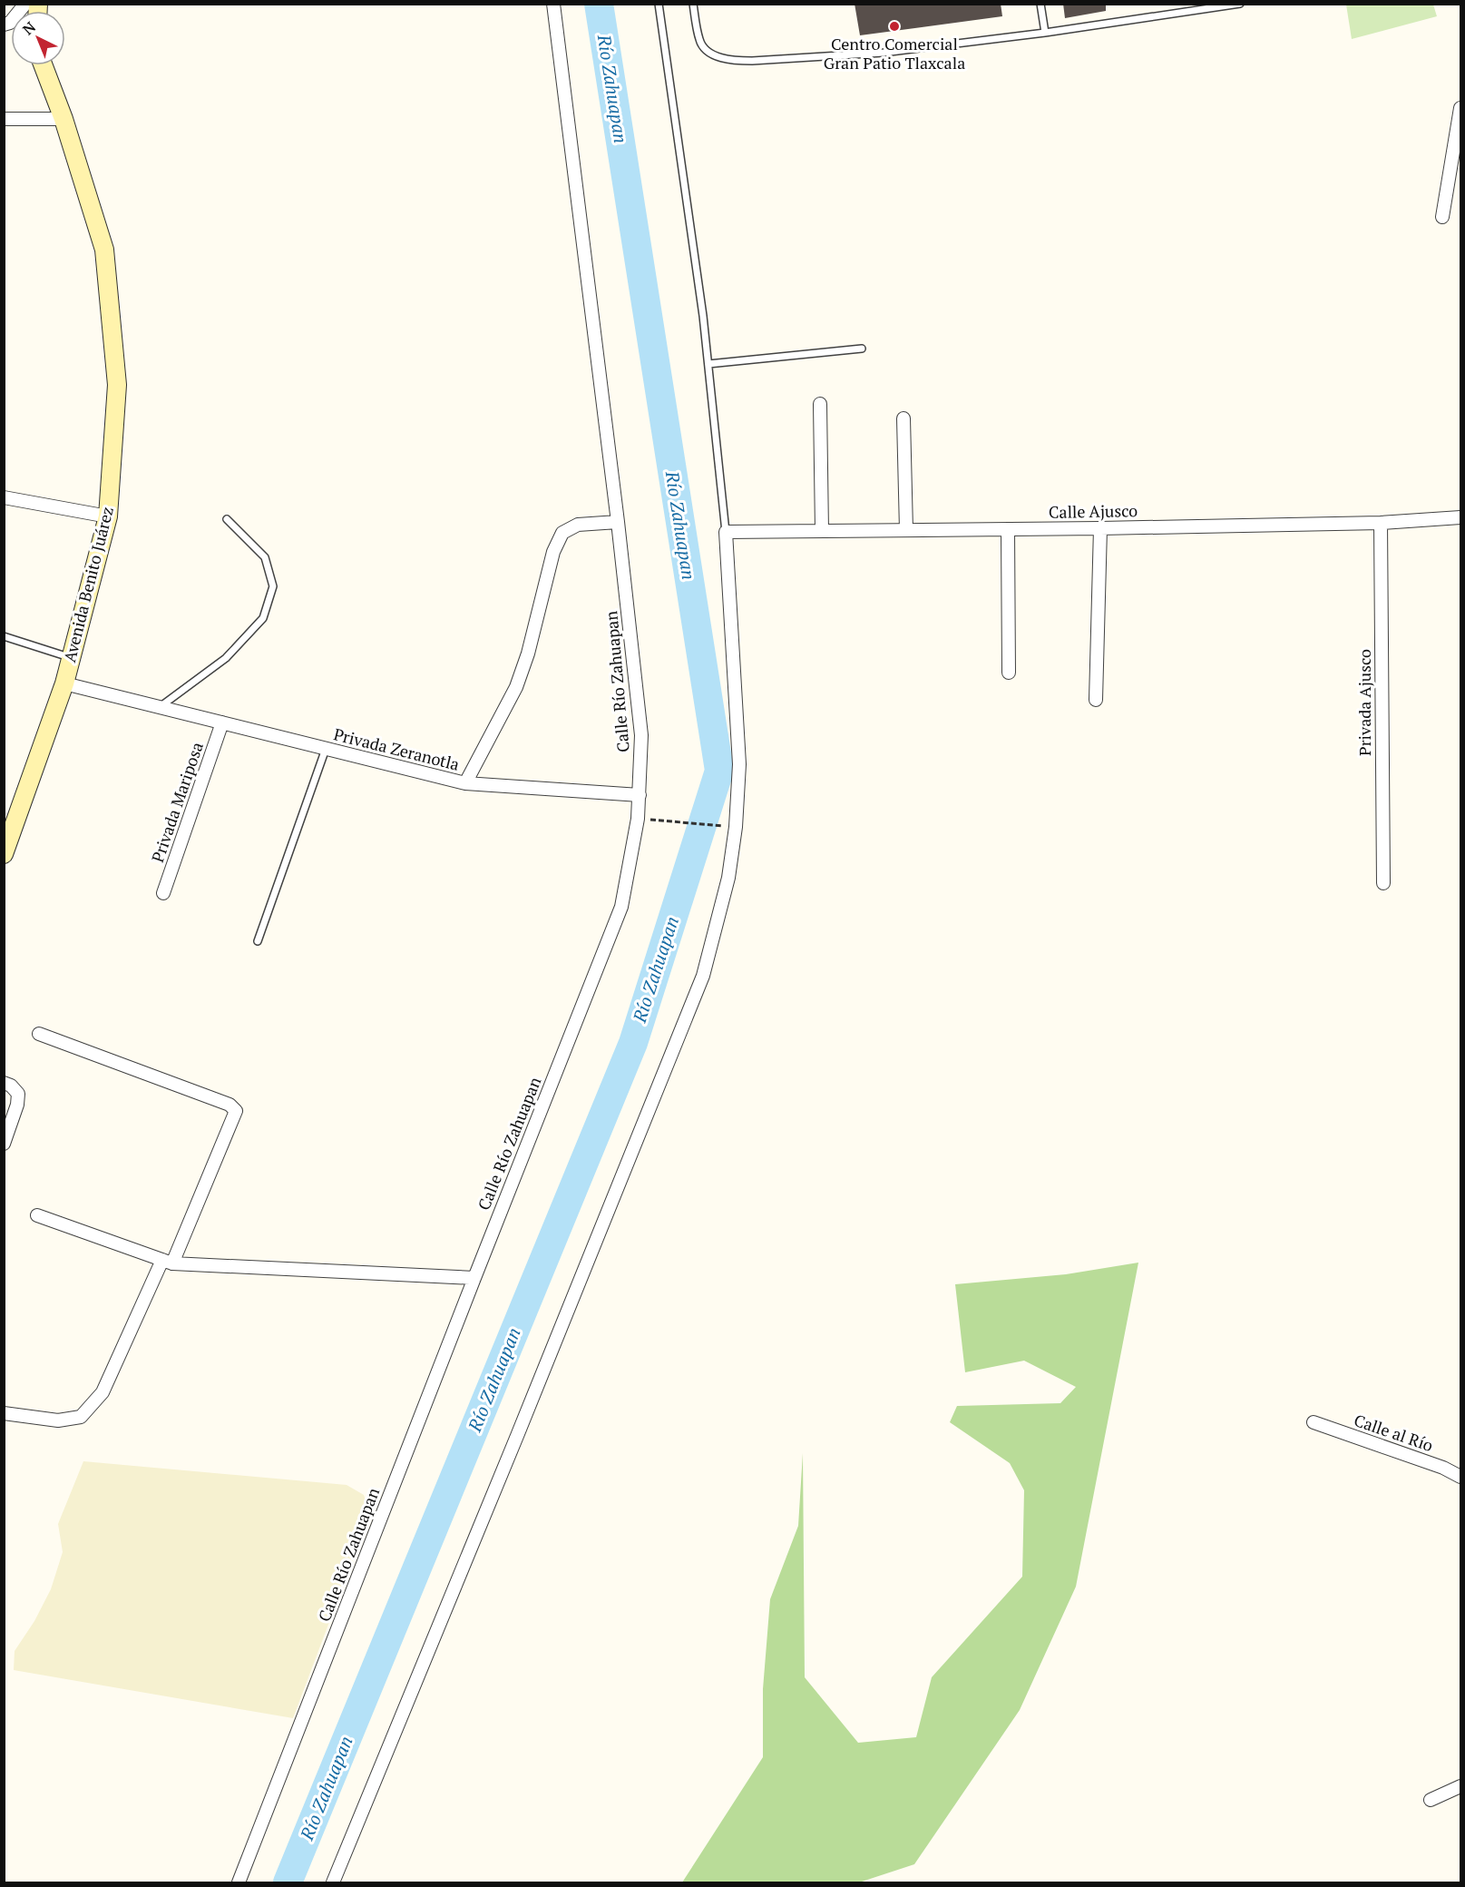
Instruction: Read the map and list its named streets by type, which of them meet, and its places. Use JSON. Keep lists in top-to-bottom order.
{
  "streets": {
    "main road": ["Avenida Benito Juárez"],
    "street": [
      "Calle Ajusco",
      "Calle Río Zahuapan",
      "Privada Ajusco",
      "Privada Zeranotla",
      "Privada Mariposa",
      "Calle al Río"
    ]
  },
  "crossings": [
    ["Calle Ajusco", "Privada Ajusco"],
    ["Avenida Benito Juárez", "Privada Zeranotla"],
    ["Calle Río Zahuapan", "Privada Zeranotla"],
    ["Privada Zeranotla", "Privada Mariposa"]
  ],
  "water": ["Río Zahuapan"],
  "places": ["Centro Comercial Gran Patio Tlaxcala"],
  "north": "top left"
}
